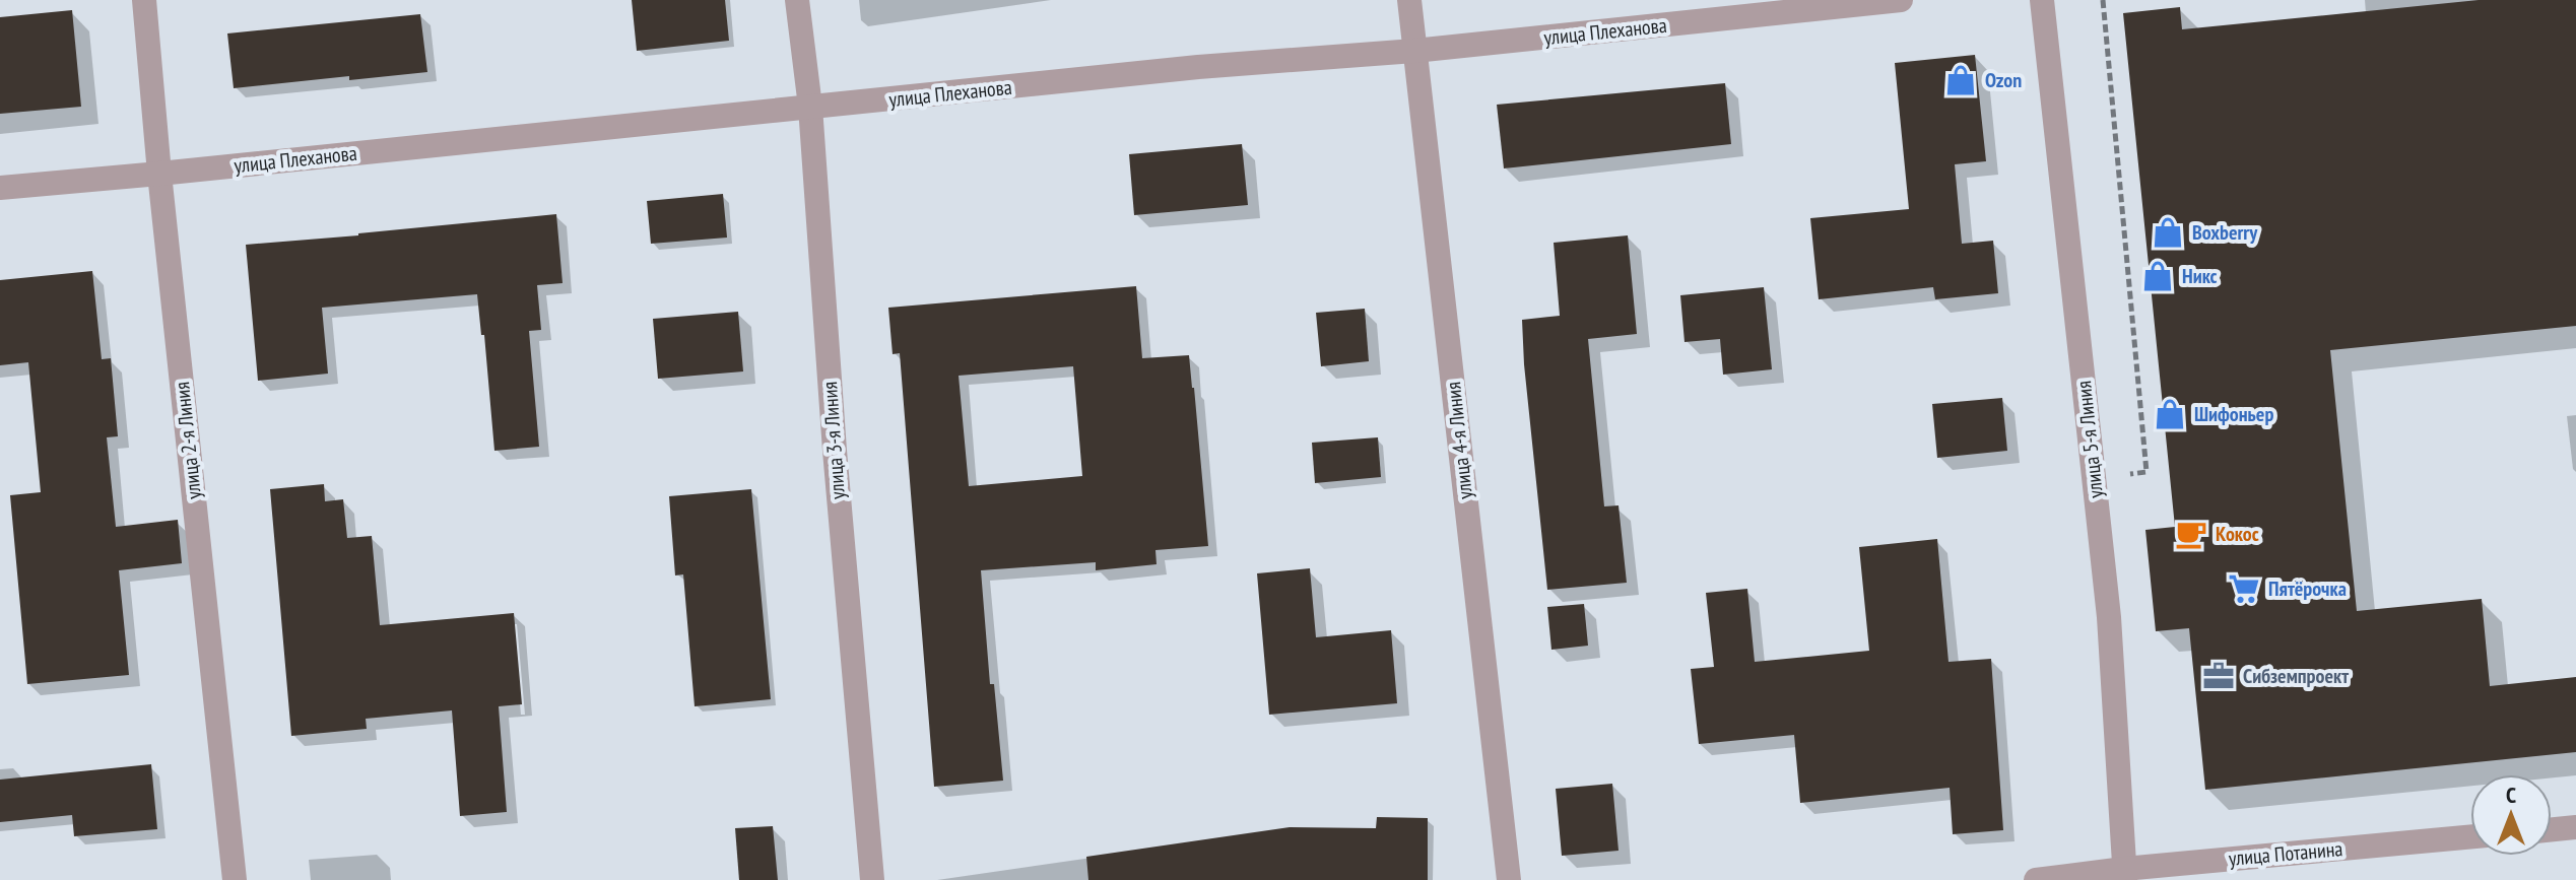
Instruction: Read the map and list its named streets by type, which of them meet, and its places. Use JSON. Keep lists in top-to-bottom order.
{
  "streets": {
    "street": [
      "улица Плеханова",
      "улица 5-я Линия",
      "улица 2-я Линия",
      "улица 3-я Линия",
      "улица 4-я Линия",
      "улица Потанина"
    ]
  },
  "crossings": [
    ["улица Плеханова", "улица 2-я Линия"],
    ["улица Плеханова", "улица 3-я Линия"],
    ["улица Плеханова", "улица 4-я Линия"],
    ["улица 5-я Линия", "улица Потанина"]
  ],
  "places": {
    "shop": [
      "Ozon",
      "Boxberry",
      "Никс",
      "Шифоньер"
    ],
    "cafe": ["Кокос"],
    "supermarket": ["Пятёрочка"],
    "office": ["Сибземпроект"]
  },
  "north": "top"
}
